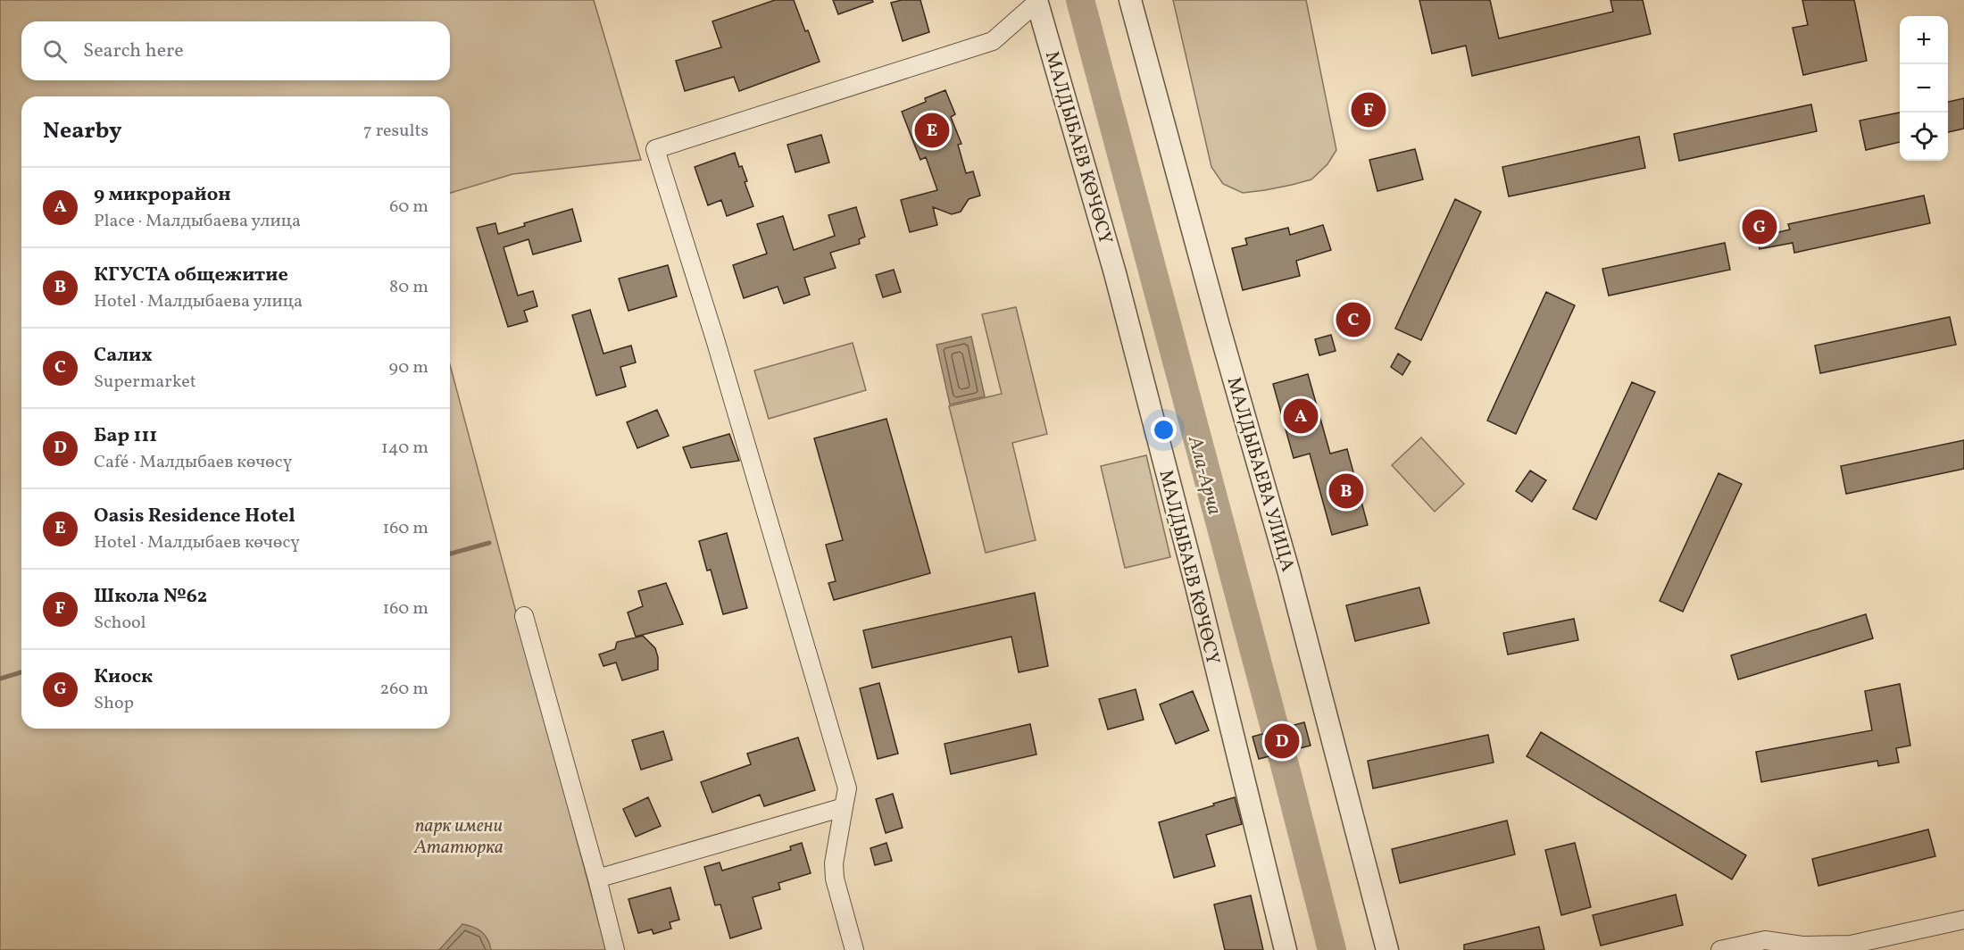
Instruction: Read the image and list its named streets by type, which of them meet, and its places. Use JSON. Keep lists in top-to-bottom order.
{
  "streets": {
    "street": ["МАЛДЫБАЕВ КӨЧӨСҮ", "МАЛДЫБАЕВА УЛИЦА"]
  },
  "water": ["Ала-Арча"],
  "parks": ["парк имени Ататюрка"],
  "page": {
    "map_buttons": ["+", "−"],
    "search": "Search here",
    "pins": [
      "F",
      "E",
      "G",
      "C",
      "A",
      "B",
      "D"
    ],
    "heading": ["Nearby", "7 results"],
    "list": [
      {
        "mark": "A",
        "name": "9 микрорайон",
        "note": "Place · Малдыбаева улица",
        "value": "60 m"
      },
      {
        "mark": "B",
        "name": "КГУСТА общежитие",
        "note": "Hotel · Малдыбаева улица",
        "value": "80 m"
      },
      {
        "mark": "C",
        "name": "Салих",
        "note": "Supermarket",
        "value": "90 m"
      },
      {
        "mark": "D",
        "name": "Бар 111",
        "note": "Café · Малдыбаев көчөсү",
        "value": "140 m"
      },
      {
        "mark": "E",
        "name": "Oasis Residence Hotel",
        "note": "Hotel · Малдыбаев көчөсү",
        "value": "160 m"
      },
      {
        "mark": "F",
        "name": "Школа №62",
        "note": "School",
        "value": "160 m"
      },
      {
        "mark": "G",
        "name": "Киоск",
        "note": "Shop",
        "value": "260 m"
      }
    ]
  }
}
